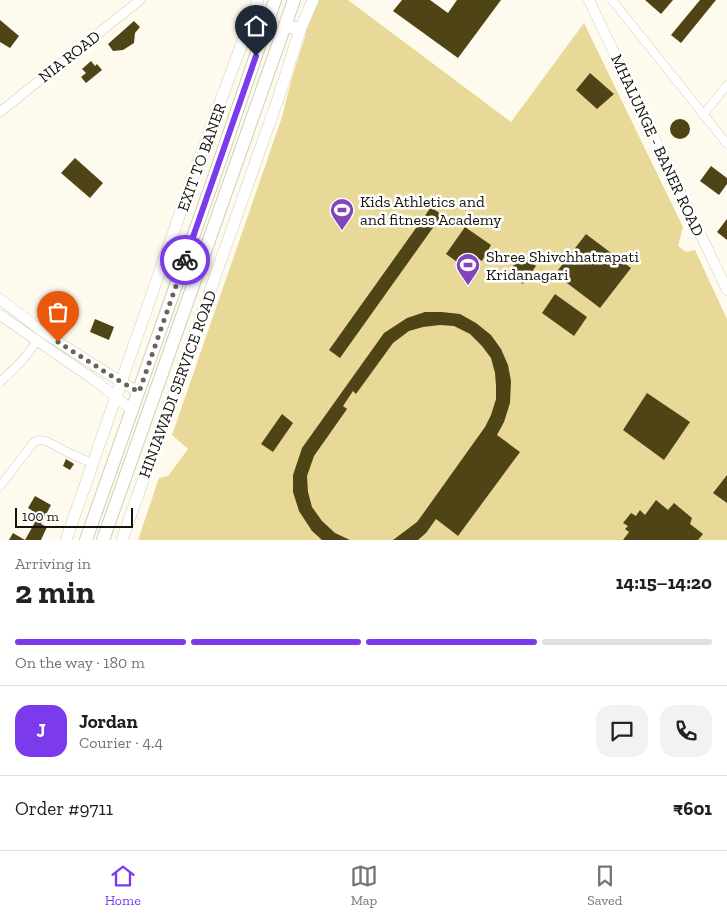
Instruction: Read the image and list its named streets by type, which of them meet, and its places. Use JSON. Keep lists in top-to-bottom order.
{
  "streets": {
    "main road": ["MHALUNGE - BANER ROAD", "EXIT TO BANER", "HINJAWADI SERVICE ROAD"],
    "street": ["NIA ROAD"]
  },
  "places": {
    "sports": ["Kids Athletics and and fitness Academy", "Shree Shivchhatrapati Kridanagari"]
  },
  "scale_bar": "100 m",
  "page": {
    "scale": "100 m",
    "heading": ["2 min", "Arriving in", "14:15–14:20"],
    "panel": [
      "Jordan",
      "Courier · 4.4",
      "Order #9711",
      "₹601"
    ],
    "bar": "On the way · 180 m",
    "round": "J",
    "tabs": ["Home", "Map", "Saved"]
  }
}
